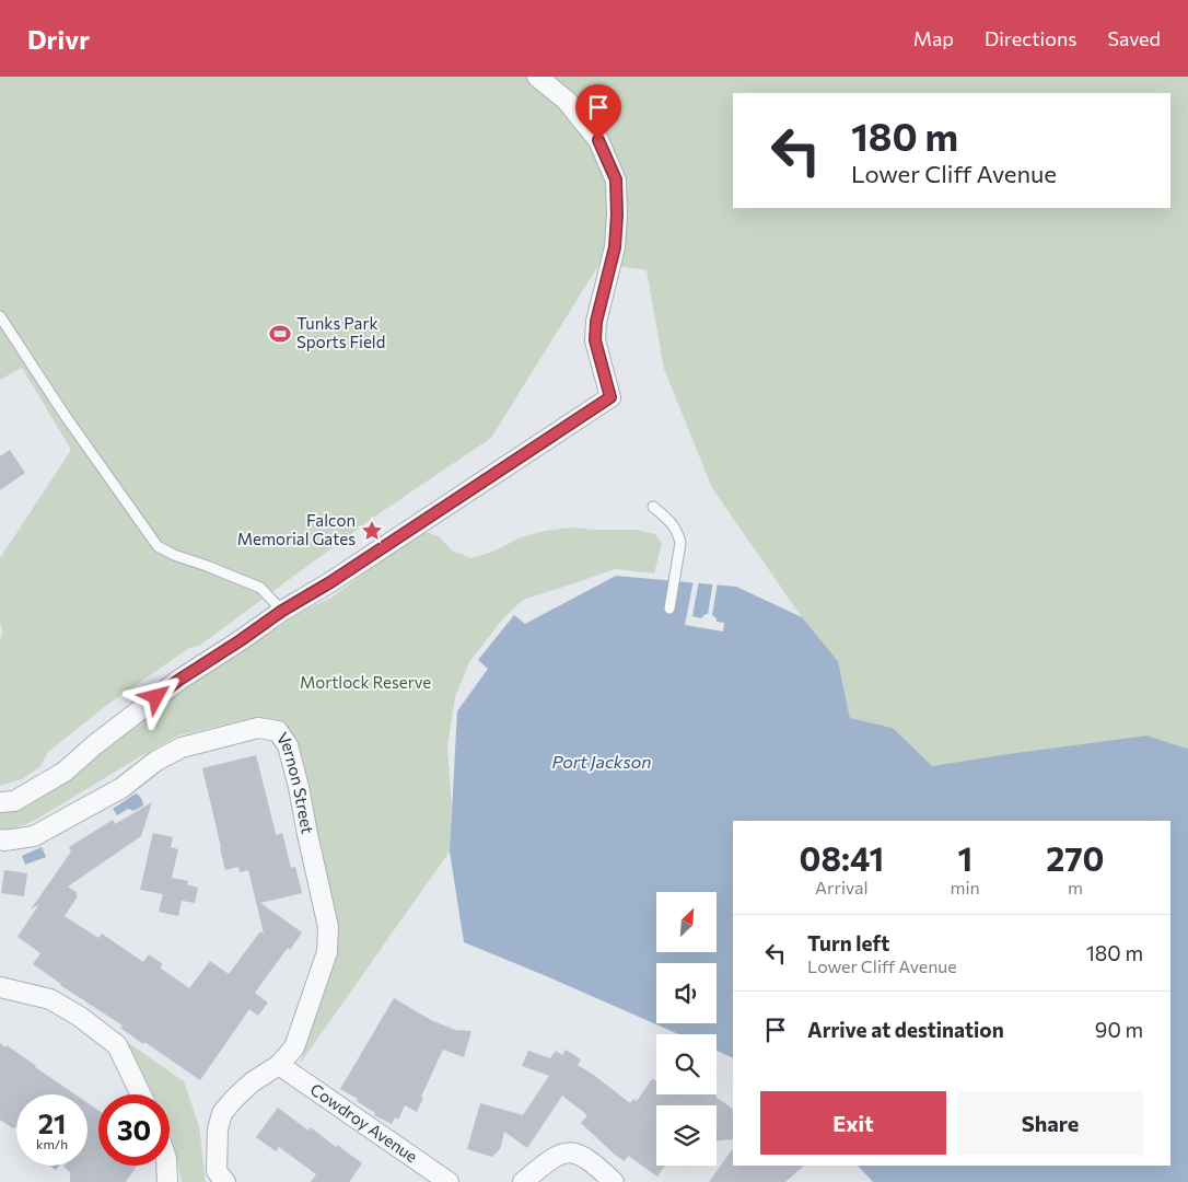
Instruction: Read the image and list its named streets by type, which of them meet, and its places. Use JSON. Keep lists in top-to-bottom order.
{
  "streets": {
    "street": ["Vernon Street", "Cowdroy Avenue"]
  },
  "crossings": [
    ["Vernon Street", "Cowdroy Avenue"]
  ],
  "water": ["Port Jackson"],
  "parks": ["Mortlock Reserve"],
  "places": {
    "sports": ["Tunks Park Sports Field"],
    "place": ["Falcon Memorial Gates"]
  },
  "north": "top right",
  "page": {
    "header": "Drivr",
    "nav": ["Map", "Directions", "Saved"],
    "turn": ["180 m", "Lower Cliff Avenue"],
    "eta": [
      "08:41",
      "Arrival",
      "1",
      "min",
      "270",
      "m"
    ],
    "list": [
      {
        "name": "Turn left",
        "note": "Lower Cliff Avenue",
        "value": "180 m"
      },
      {
        "name": "Arrive at destination",
        "value": "90 m"
      }
    ],
    "buttons": ["Exit", "Share"],
    "speed": "21 km/h",
    "limit": "30"
  }
}
